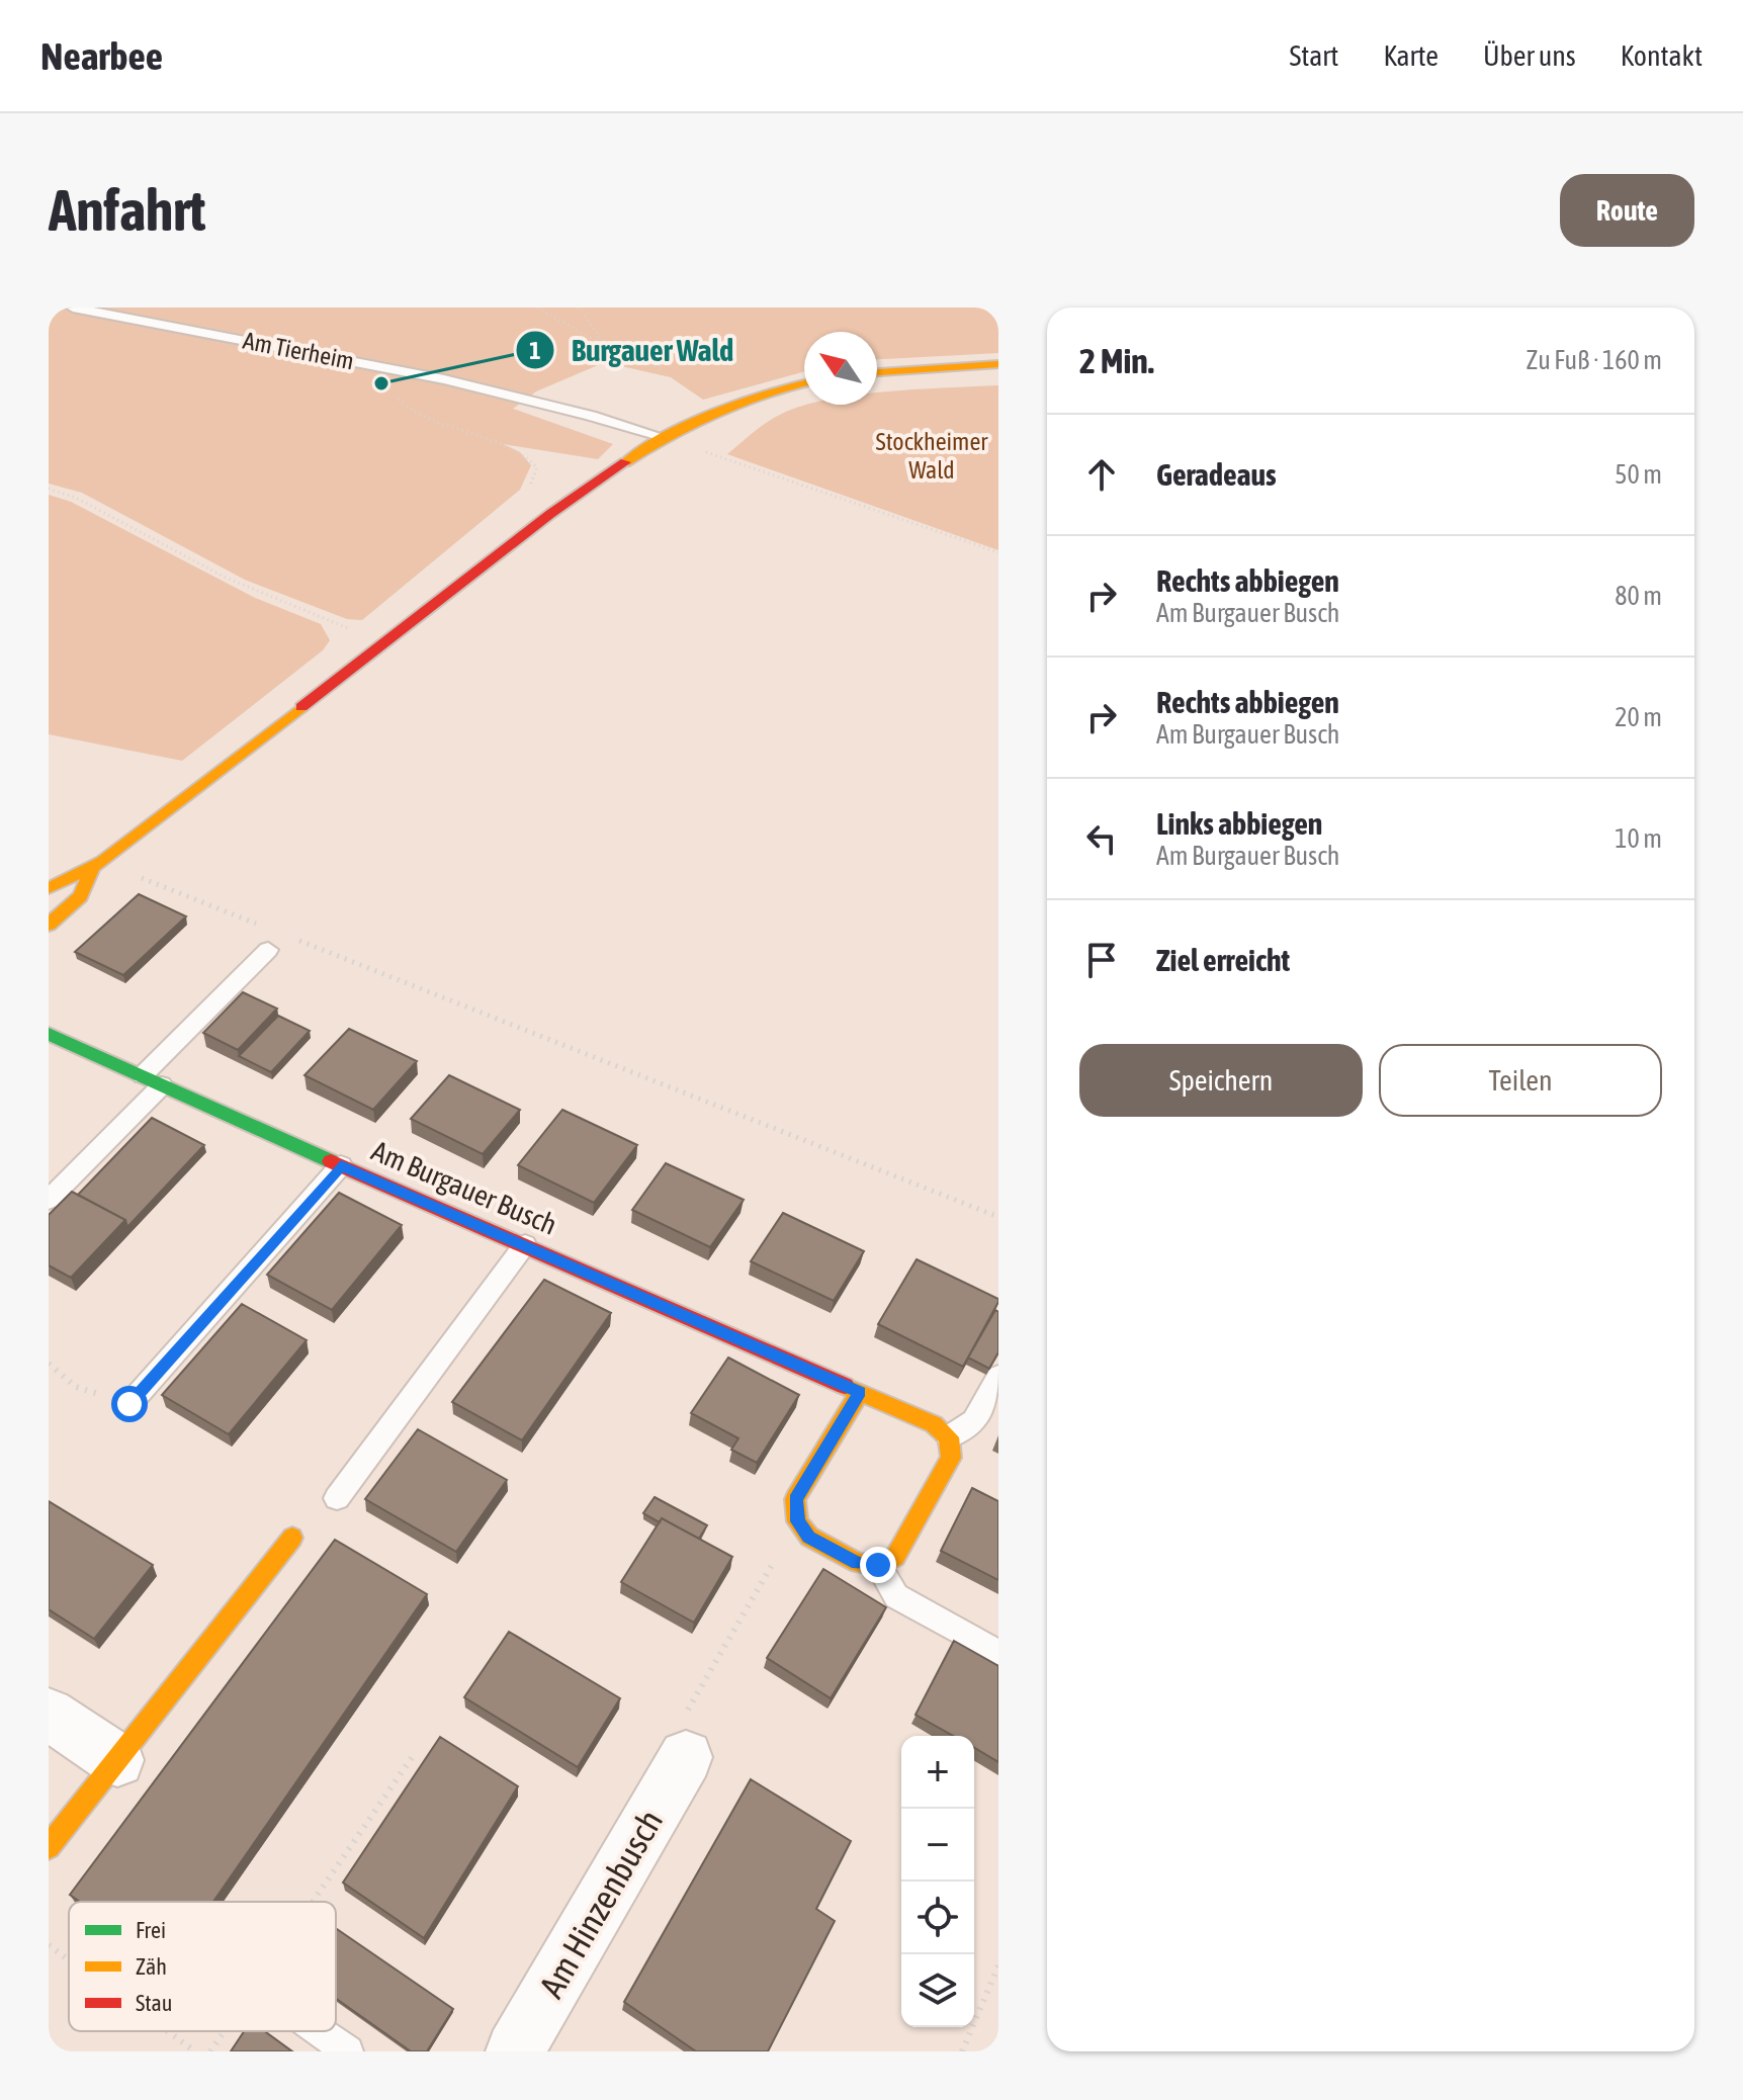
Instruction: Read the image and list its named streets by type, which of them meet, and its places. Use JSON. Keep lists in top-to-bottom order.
{
  "streets": {
    "main road": ["Am Burgauer Busch"],
    "street": ["Am Hinzenbusch"],
    "lane": ["Am Tierheim"]
  },
  "parks": ["Stockheimer Wald"],
  "places": ["Burgauer Wald"],
  "legend": ["Frei", "Zäh", "Stau"],
  "north": "top left",
  "page": {
    "header": "Nearbee",
    "nav": [
      "Start",
      "Karte",
      "Über uns",
      "Kontakt"
    ],
    "buttons": [
      "Route",
      ["Speichern", "Teilen"]
    ],
    "title": "Anfahrt",
    "heading": ["2 Min.", "Zu Fuß · 160 m"],
    "list": [
      ["Geradeaus", "50 m"],
      ["Rechts abbiegen", "Am Burgauer Busch", "80 m"],
      ["Rechts abbiegen", "Am Burgauer Busch", "20 m"],
      ["Links abbiegen", "Am Burgauer Busch", "10 m"],
      "Ziel erreicht"
    ],
    "map_buttons": ["+", "−"]
  }
}
